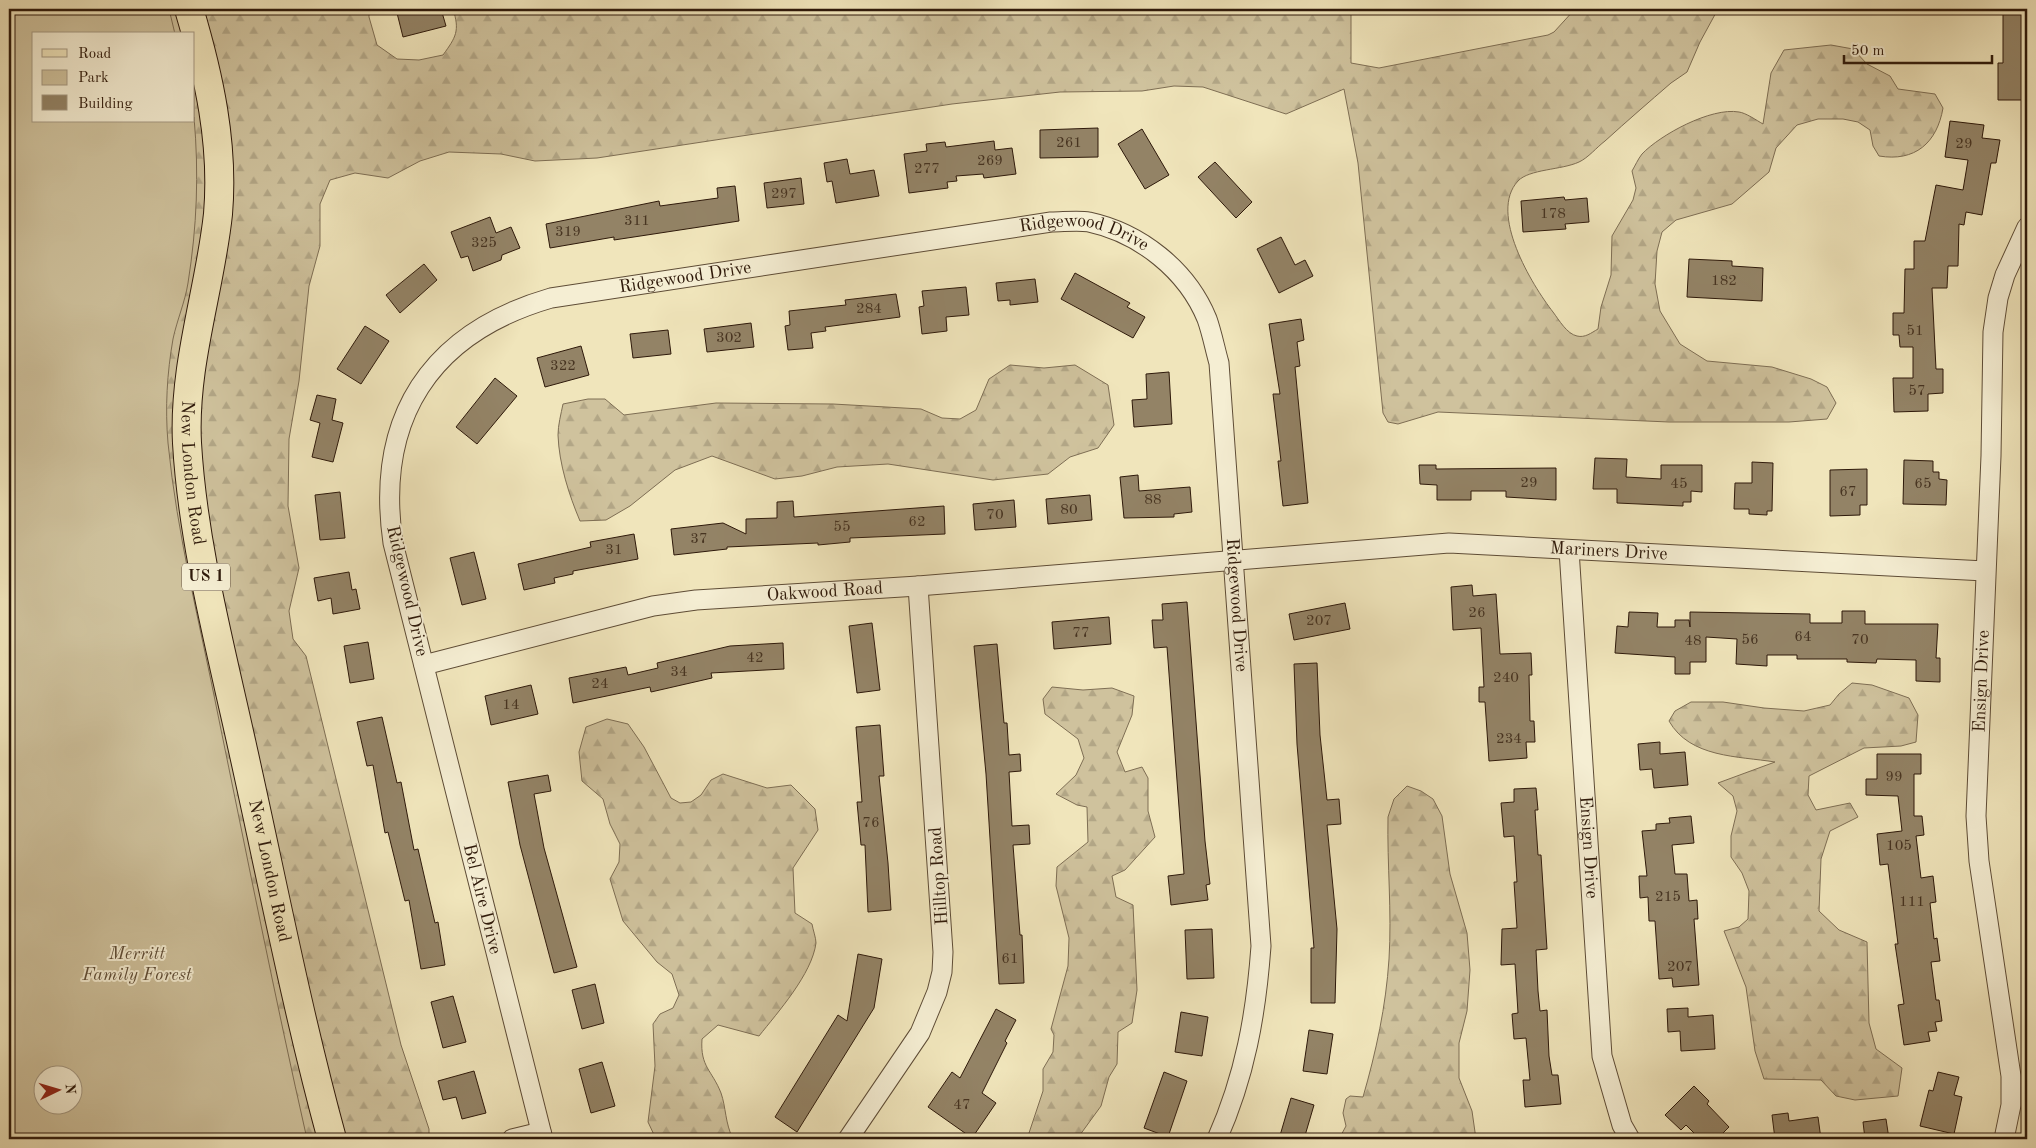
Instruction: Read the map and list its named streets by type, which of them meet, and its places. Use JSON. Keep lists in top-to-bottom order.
{
  "streets": {
    "main road": ["New London Road", "US 1"],
    "street": [
      "Ridgewood Drive",
      "Mariners Drive",
      "Oakwood Road",
      "Ensign Drive",
      "Hilltop Road",
      "Bel Aire Drive"
    ]
  },
  "crossings": [
    ["Ridgewood Drive", "Mariners Drive"],
    ["Ridgewood Drive", "Oakwood Road"],
    ["Ridgewood Drive", "Bel Aire Drive"],
    ["Mariners Drive", "Oakwood Road"],
    ["Mariners Drive", "Ensign Drive"],
    ["Oakwood Road", "Hilltop Road"],
    ["Oakwood Road", "Bel Aire Drive"]
  ],
  "parks": ["Merritt Family Forest"],
  "house_numbers": [
    "261",
    "29",
    "269",
    "277",
    "297",
    "178",
    "311",
    "319",
    "325",
    "182",
    "284",
    "51",
    "302",
    "322",
    "57",
    "29",
    "45",
    "65",
    "67",
    "88",
    "80",
    "70",
    "62",
    "55",
    "37",
    "31",
    "26",
    "207",
    "77",
    "64",
    "56",
    "70",
    "48",
    "42",
    "34",
    "240",
    "24",
    "14",
    "234",
    "99",
    "76",
    "105",
    "215",
    "111",
    "61",
    "207",
    "47"
  ],
  "legend": ["Road", "Park", "Building"],
  "scale_bar": "50 m",
  "north": "right"
}
